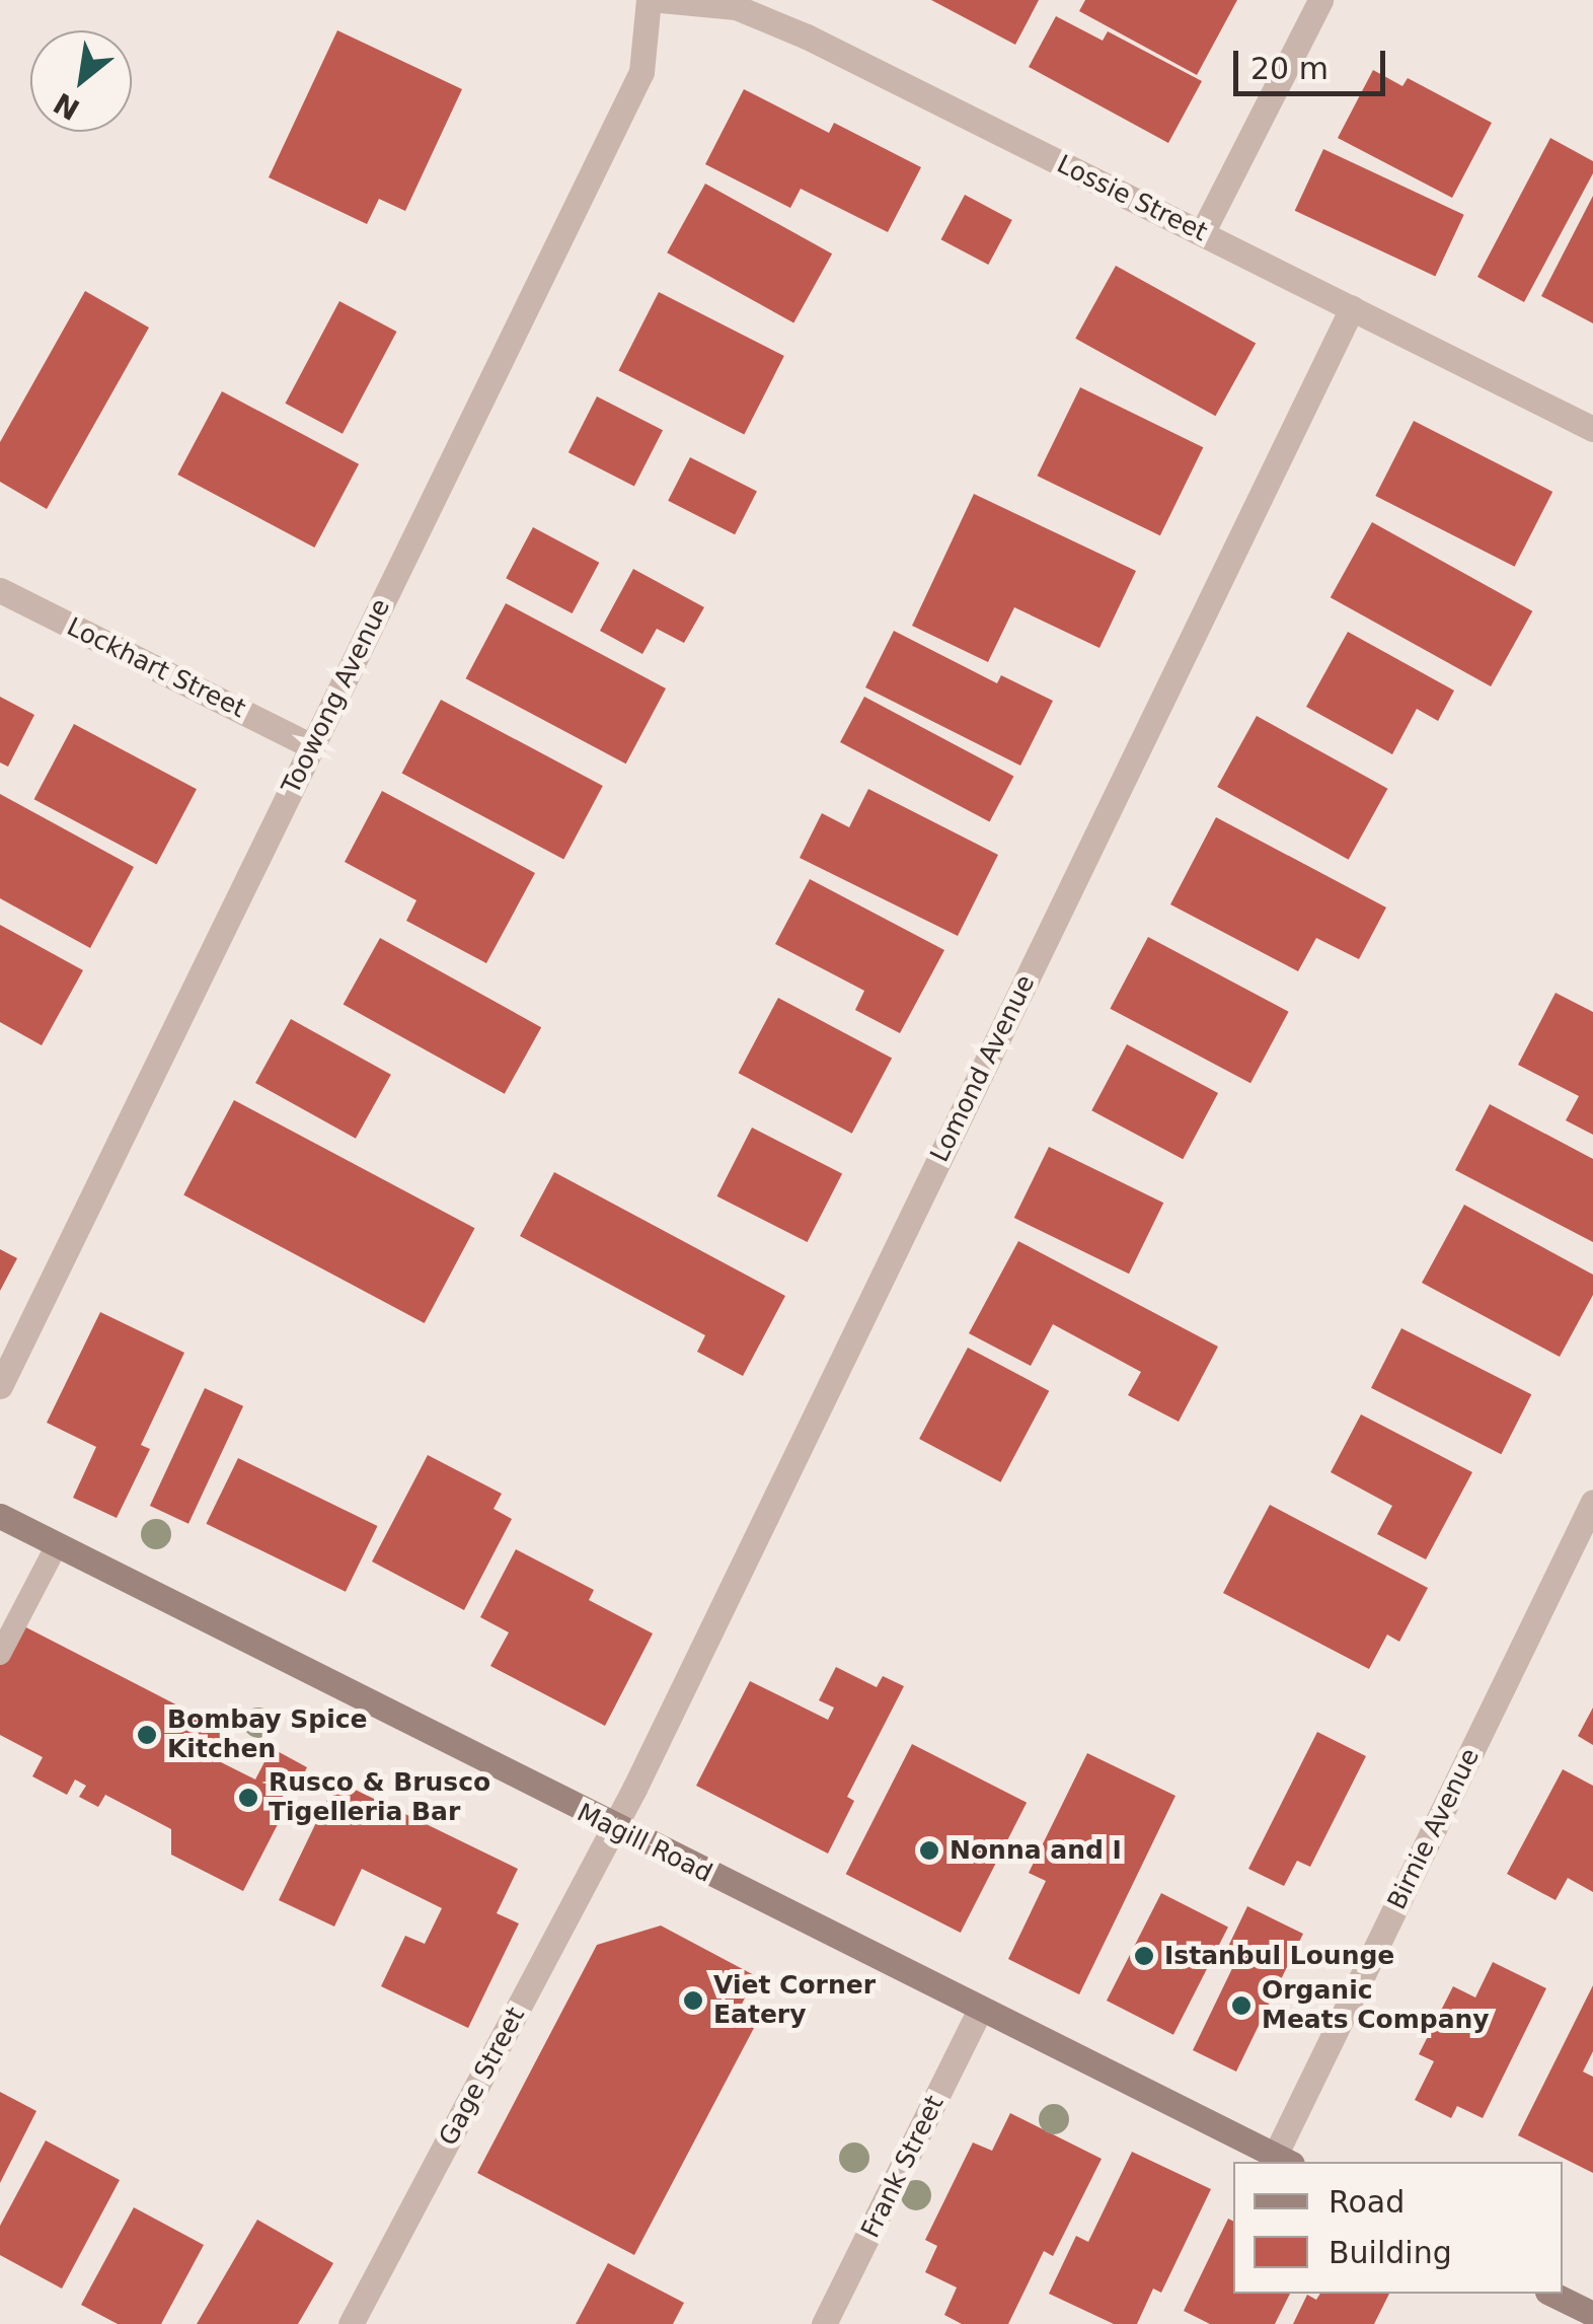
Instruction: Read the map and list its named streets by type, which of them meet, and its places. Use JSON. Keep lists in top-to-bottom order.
{
  "streets": {
    "main road": ["Magill Road"],
    "street": [
      "Lossie Street",
      "Lockhart Street",
      "Toowong Avenue",
      "Lomond Avenue",
      "Birnie Avenue",
      "Gage Street",
      "Frank Street"
    ]
  },
  "crossings": [
    ["Lossie Street", "Lomond Avenue"],
    ["Lockhart Street", "Toowong Avenue"],
    ["Lomond Avenue", "Magill Road"],
    ["Lomond Avenue", "Gage Street"],
    ["Birnie Avenue", "Magill Road"],
    ["Magill Road", "Gage Street"],
    ["Magill Road", "Frank Street"]
  ],
  "places": [
    "Bombay Spice Kitchen",
    "Rusco & Brusco Tigelleria Bar",
    "Nonna and I",
    "Istanbul Lounge",
    "Viet Corner Eatery",
    "Organic Meats Company"
  ],
  "legend": ["Road", "Building"],
  "scale_bar": "20 m",
  "north": "bottom left"
}
